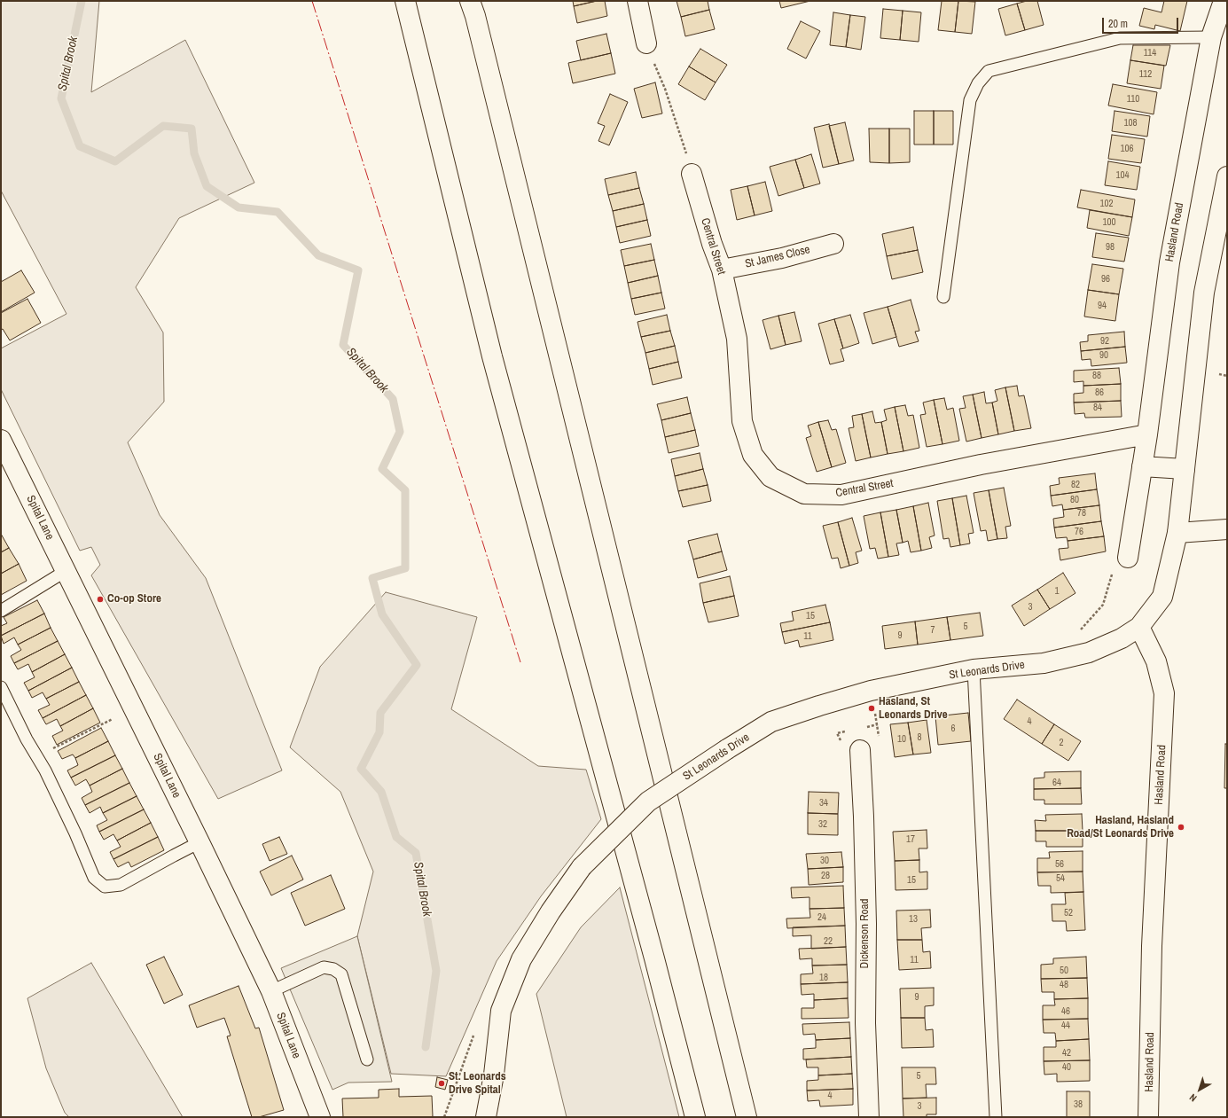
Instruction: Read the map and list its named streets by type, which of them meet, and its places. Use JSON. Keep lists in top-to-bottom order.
{
  "streets": {
    "main road": [
      "Hasland Road",
      "Central Street",
      "St James Close",
      "Spital Lane",
      "St Leonards Drive",
      "Dickenson Road"
    ]
  },
  "crossings": [
    ["Hasland Road", "Central Street"],
    ["Hasland Road", "St Leonards Drive"],
    ["Central Street", "St James Close"]
  ],
  "water": ["Spital Brook"],
  "places": [
    "Co-op Store",
    "Hasland, St Leonards Drive",
    "Hasland, Hasland Road/St Leonards Drive",
    "St. Leonards Drive Spital"
  ],
  "house_numbers": [
    "114",
    "112",
    "110",
    "108",
    "106",
    "104",
    "102",
    "100",
    "98",
    "96",
    "94",
    "92",
    "90",
    "88",
    "86",
    "84",
    "82",
    "80",
    "78",
    "76",
    "1",
    "3",
    "15",
    "5",
    "7",
    "9",
    "11",
    "4",
    "6",
    "8",
    "10",
    "2",
    "64",
    "34",
    "32",
    "17",
    "30",
    "56",
    "28",
    "54",
    "15",
    "52",
    "24",
    "13",
    "22",
    "11",
    "50",
    "18",
    "48",
    "9",
    "46",
    "44",
    "42",
    "40",
    "5",
    "4",
    "38",
    "3"
  ],
  "scale_bar": "20 m",
  "north": "bottom left"
}
